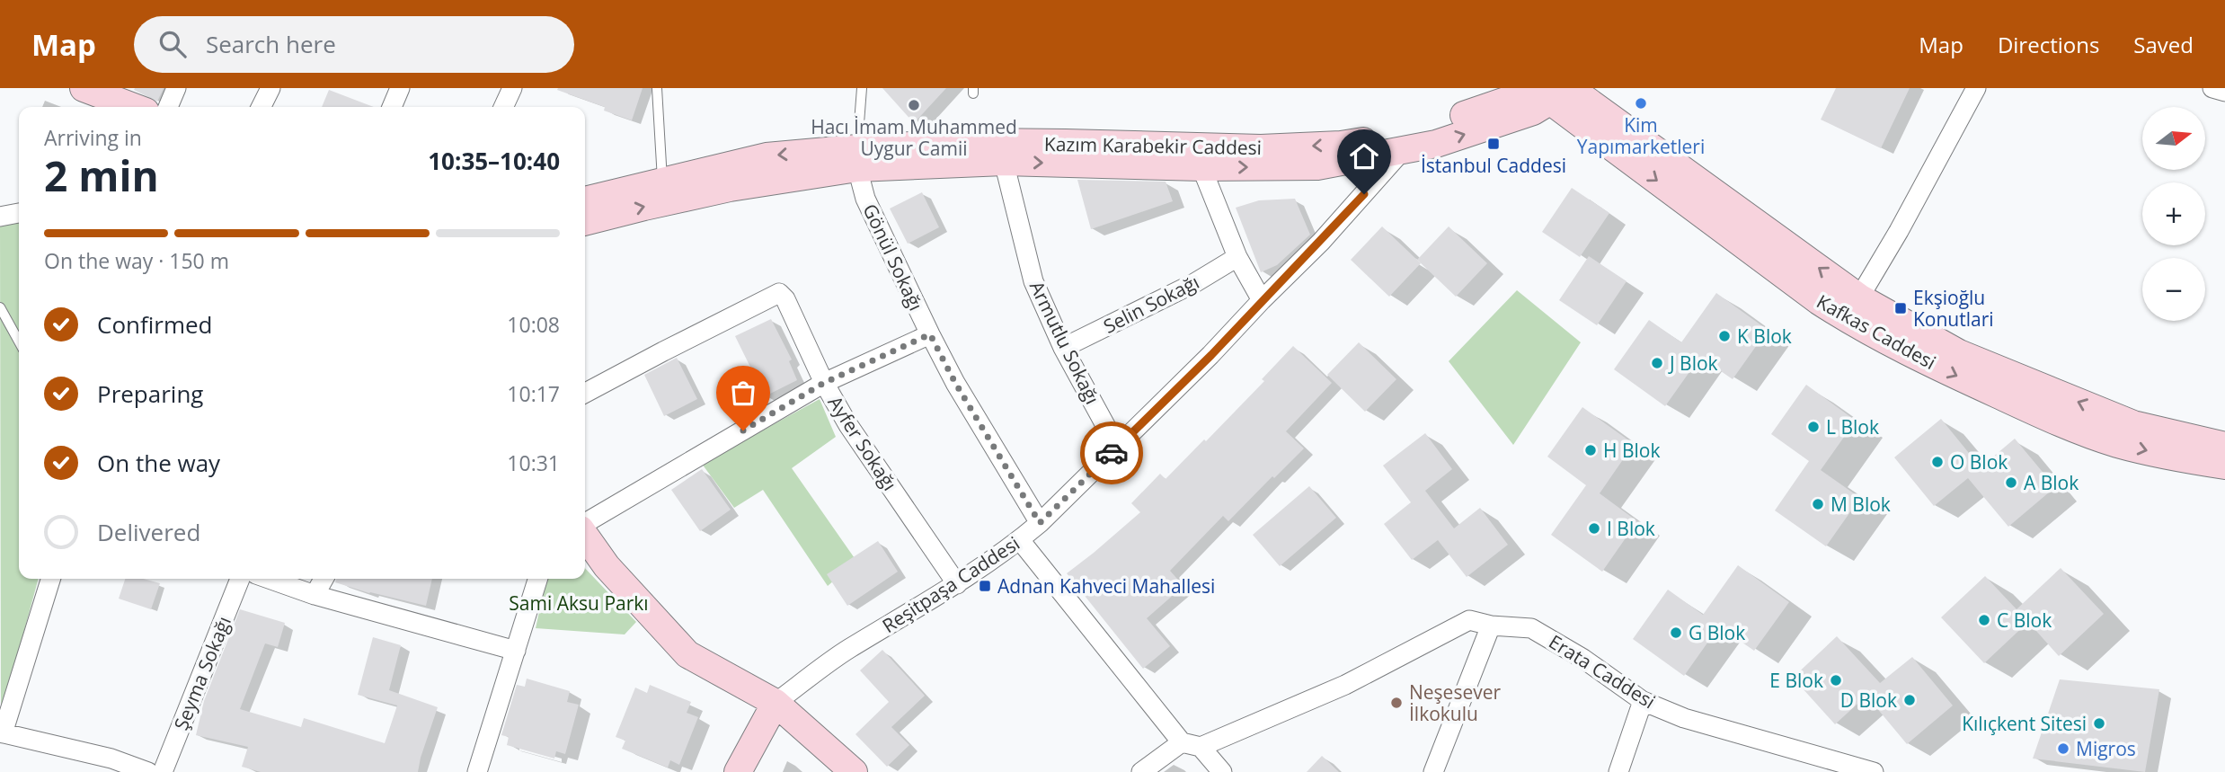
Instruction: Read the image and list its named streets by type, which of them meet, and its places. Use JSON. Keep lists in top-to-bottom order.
{
  "streets": {
    "street": [
      "Kazım Karabekir Caddesi",
      "Gönül Sokağı",
      "Selin Sokağı",
      "Kafkas Caddesi",
      "Armutlu Sokağı",
      "Ayfer Sokağı",
      "Reşitpaşa Caddesi",
      "Erata Caddesi",
      "Şeyma Sokağı"
    ]
  },
  "crossings": [
    ["Kazım Karabekir Caddesi", "Gönül Sokağı"],
    ["Kazım Karabekir Caddesi", "Kafkas Caddesi"],
    ["Kazım Karabekir Caddesi", "Reşitpaşa Caddesi"],
    ["Gönül Sokağı", "Reşitpaşa Caddesi"],
    ["Selin Sokağı", "Armutlu Sokağı"],
    ["Armutlu Sokağı", "Reşitpaşa Caddesi"],
    ["Ayfer Sokağı", "Reşitpaşa Caddesi"]
  ],
  "parks": ["Sami Aksu Parkı"],
  "places": {
    "other": [
      "Kim Yapımarketleri",
      "Hacı İmam Muhammed Uygur Camii",
      "K Blok",
      "J Blok",
      "L Blok",
      "H Blok",
      "O Blok",
      "A Blok",
      "M Blok",
      "I Blok",
      "C Blok",
      "G Blok",
      "E Blok",
      "D Blok",
      "Neşesever İlkokulu",
      "Kılıçkent Sitesi",
      "Migros"
    ],
    "transit": ["İstanbul Caddesi", "Ekşioğlu Konutlari", "Adnan Kahveci Mahallesi"]
  },
  "north": "right",
  "page": {
    "header": "Map",
    "search": "Search here",
    "nav": ["Map", "Directions", "Saved"],
    "map_buttons": ["+", "−"],
    "heading": ["2 min", "Arriving in", "10:35–10:40"],
    "bar": "On the way · 150 m",
    "list": [
      ["Confirmed", "10:08"],
      ["Preparing", "10:17"],
      ["On the way", "10:31"],
      "Delivered"
    ]
  }
}
